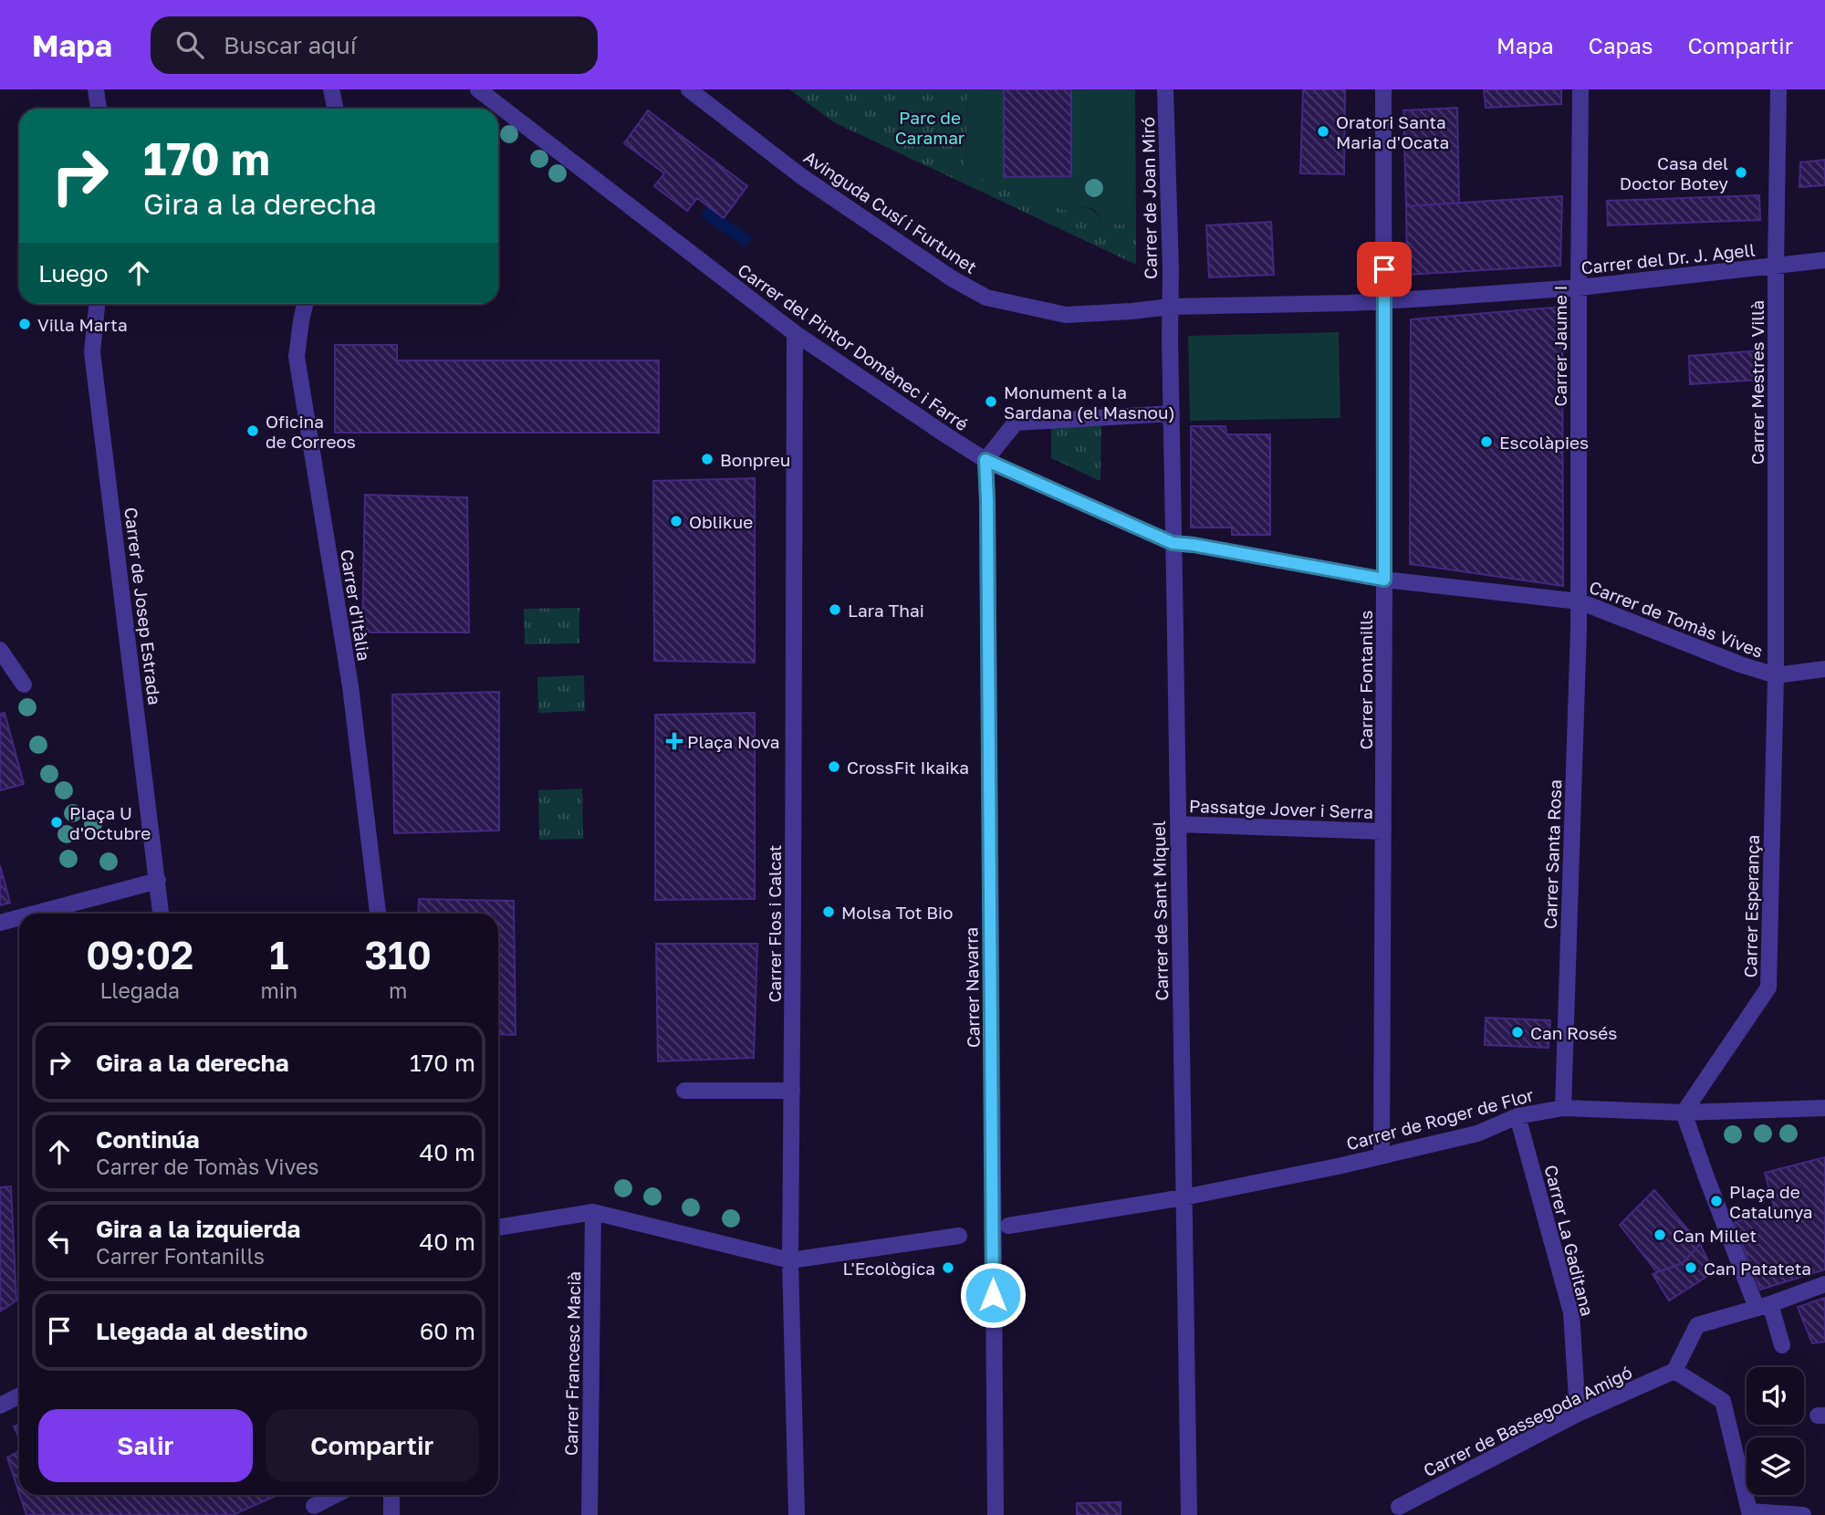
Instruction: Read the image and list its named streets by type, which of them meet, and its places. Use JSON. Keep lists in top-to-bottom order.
{
  "streets": {
    "street": [
      "Carrer de Joan Miró",
      "Avinguda Cusí i Furtunet",
      "Carrer del Dr. J. Agell",
      "Carrer Jaume I",
      "Carrer del Pintor Domènec i Farré",
      "Carrer Mestres Villà",
      "Carrer d'Itàlia",
      "Carrer de Josep Estrada",
      "Carrer de Tomàs Vives",
      "Carrer Fontanills",
      "Passatge Jover i Serra",
      "Carrer Santa Rosa",
      "Carrer Esperança",
      "Carrer de Sant Miquel",
      "Carrer Flos i Calcat",
      "Carrer Navarra",
      "Carrer de Roger de Flor",
      "Carrer La Gaditana",
      "Carrer Francesc Macià",
      "Carrer de Bassegoda Amigó"
    ]
  },
  "crossings": [
    ["Carrer de Joan Miró", "Avinguda Cusí i Furtunet"],
    ["Carrer de Joan Miró", "Carrer del Dr. J. Agell"],
    ["Carrer de Joan Miró", "Carrer de Sant Miquel"],
    ["Avinguda Cusí i Furtunet", "Carrer del Dr. J. Agell"],
    ["Avinguda Cusí i Furtunet", "Carrer de Sant Miquel"],
    ["Carrer del Dr. J. Agell", "Carrer Jaume I"],
    ["Carrer del Dr. J. Agell", "Carrer Mestres Villà"],
    ["Carrer del Dr. J. Agell", "Carrer Fontanills"],
    ["Carrer del Dr. J. Agell", "Carrer de Sant Miquel"],
    ["Carrer Jaume I", "Carrer de Tomàs Vives"],
    ["Carrer Jaume I", "Carrer Santa Rosa"],
    ["Carrer del Pintor Domènec i Farré", "Carrer de Tomàs Vives"],
    ["Carrer del Pintor Domènec i Farré", "Carrer de Sant Miquel"],
    ["Carrer del Pintor Domènec i Farré", "Carrer Flos i Calcat"],
    ["Carrer del Pintor Domènec i Farré", "Carrer Navarra"],
    ["Carrer Mestres Villà", "Carrer de Tomàs Vives"],
    ["Carrer Mestres Villà", "Carrer Esperança"],
    ["Carrer de Tomàs Vives", "Carrer Fontanills"],
    ["Carrer de Tomàs Vives", "Carrer Santa Rosa"],
    ["Carrer de Tomàs Vives", "Carrer Esperança"],
    ["Carrer de Tomàs Vives", "Carrer de Sant Miquel"],
    ["Carrer Fontanills", "Passatge Jover i Serra"],
    ["Carrer Fontanills", "Carrer de Roger de Flor"],
    ["Passatge Jover i Serra", "Carrer de Sant Miquel"],
    ["Carrer Santa Rosa", "Carrer de Roger de Flor"],
    ["Carrer Esperança", "Carrer de Roger de Flor"],
    ["Carrer de Sant Miquel", "Carrer de Roger de Flor"],
    ["Carrer de Roger de Flor", "Carrer La Gaditana"],
    ["Carrer La Gaditana", "Carrer de Bassegoda Amigó"]
  ],
  "parks": ["Parc de Caramar"],
  "places": {
    "other": [
      "Oratori Santa Maria d'Ocata",
      "Casa del Doctor Botey",
      "Villa Marta",
      "Monument a la Sardana (el Masnou)",
      "Oficina de Correos",
      "Escolàpies",
      "Bonpreu",
      "Oblikue",
      "Lara Thai",
      "CrossFit Ikaika",
      "Plaça U d'Octubre",
      "Molsa Tot Bio",
      "Can Rosés",
      "Plaça de Catalunya",
      "Can Millet",
      "L'Ecològica",
      "Can Patateta"
    ],
    "health": ["Plaça Nova"]
  },
  "page": {
    "header": "Mapa",
    "search": "Buscar aquí",
    "nav": ["Mapa", "Capas", "Compartir"],
    "turn": ["170 m", "Gira a la derecha"],
    "then": "Luego",
    "eta": [
      "09:02",
      "Llegada",
      "1",
      "min",
      "310",
      "m"
    ],
    "list": [
      {
        "name": "Gira a la derecha",
        "value": "170 m"
      },
      {
        "name": "Continúa",
        "note": "Carrer de Tomàs Vives",
        "value": "40 m"
      },
      {
        "name": "Gira a la izquierda",
        "note": "Carrer Fontanills",
        "value": "40 m"
      },
      {
        "name": "Llegada al destino",
        "value": "60 m"
      }
    ],
    "buttons": ["Salir", "Compartir"]
  }
}
